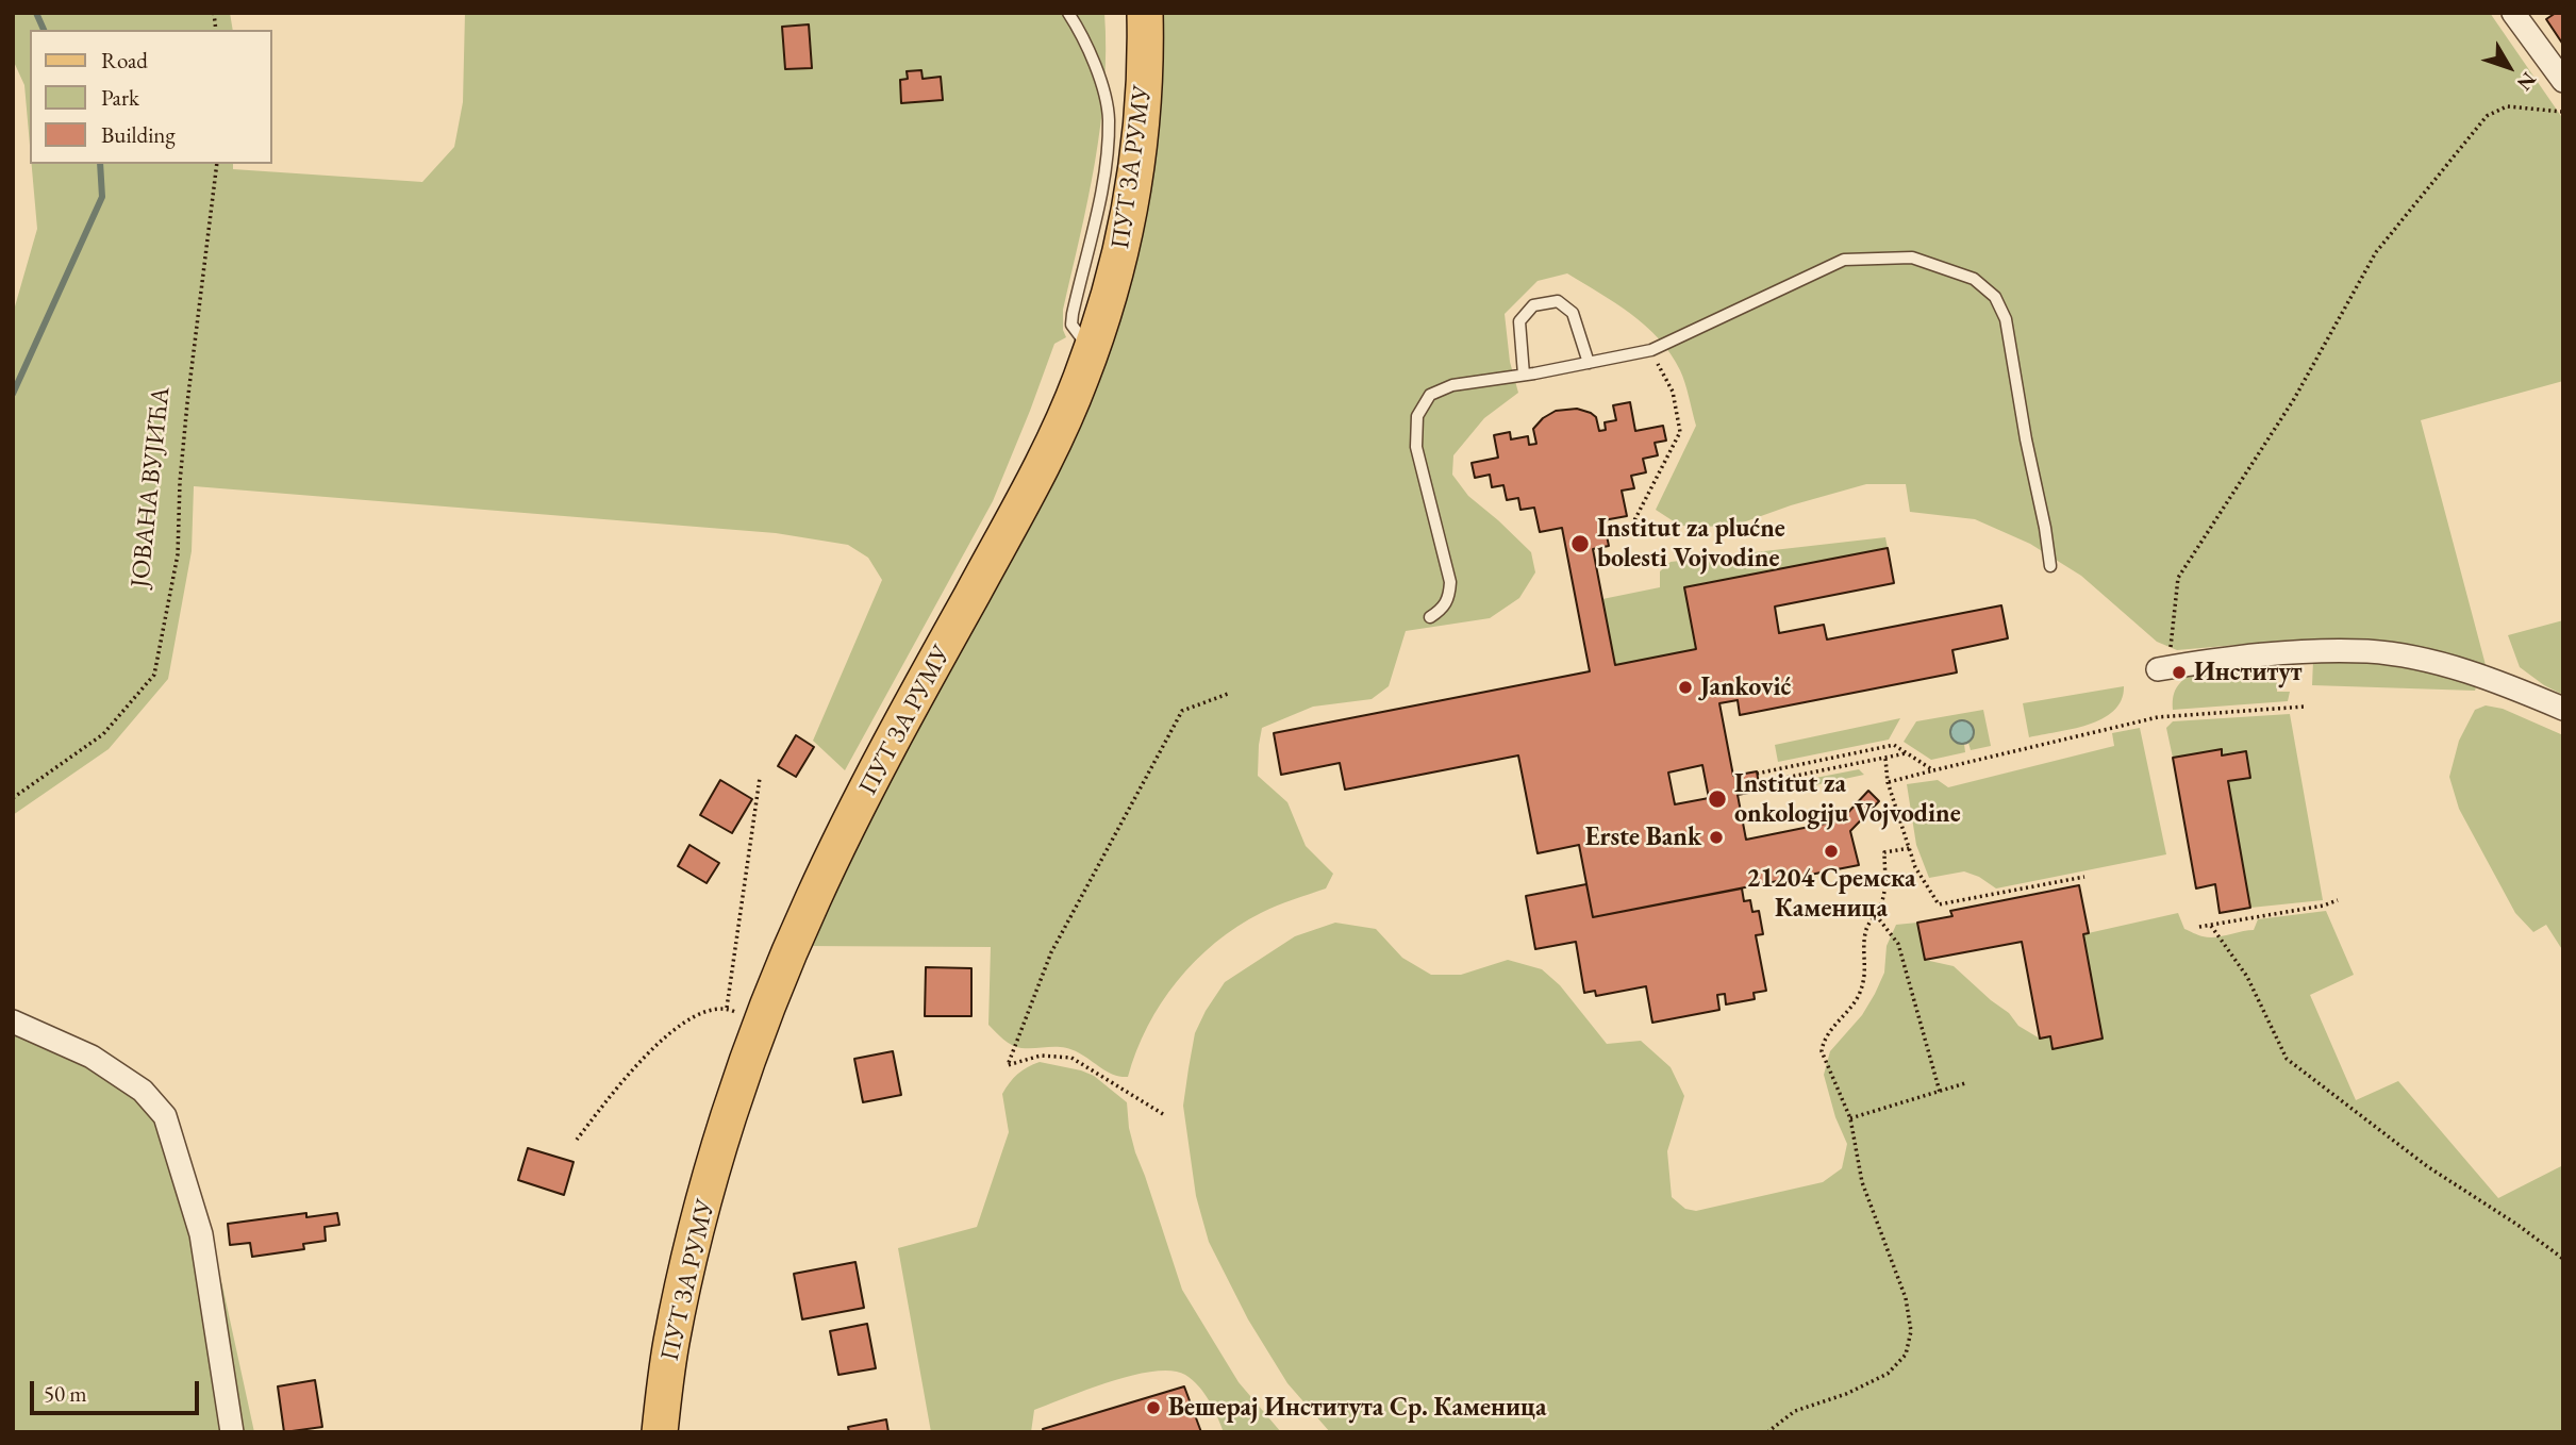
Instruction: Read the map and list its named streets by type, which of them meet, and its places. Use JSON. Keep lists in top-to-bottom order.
{
  "streets": {
    "main road": ["ПУТ ЗА РУМУ"],
    "path": ["ЈОВАНА ВУЈИЋА"]
  },
  "places": [
    "Institut za plućne bolesti Vojvodine",
    "Институт",
    "Janković",
    "Institut za onkologiju Vojvodine",
    "Erste Bank",
    "21204 Сремска Каменица",
    "Вешерај Института Ср. Каменица"
  ],
  "legend": ["Road", "Park", "Building"],
  "scale_bar": "50 m",
  "north": "bottom right"
}
